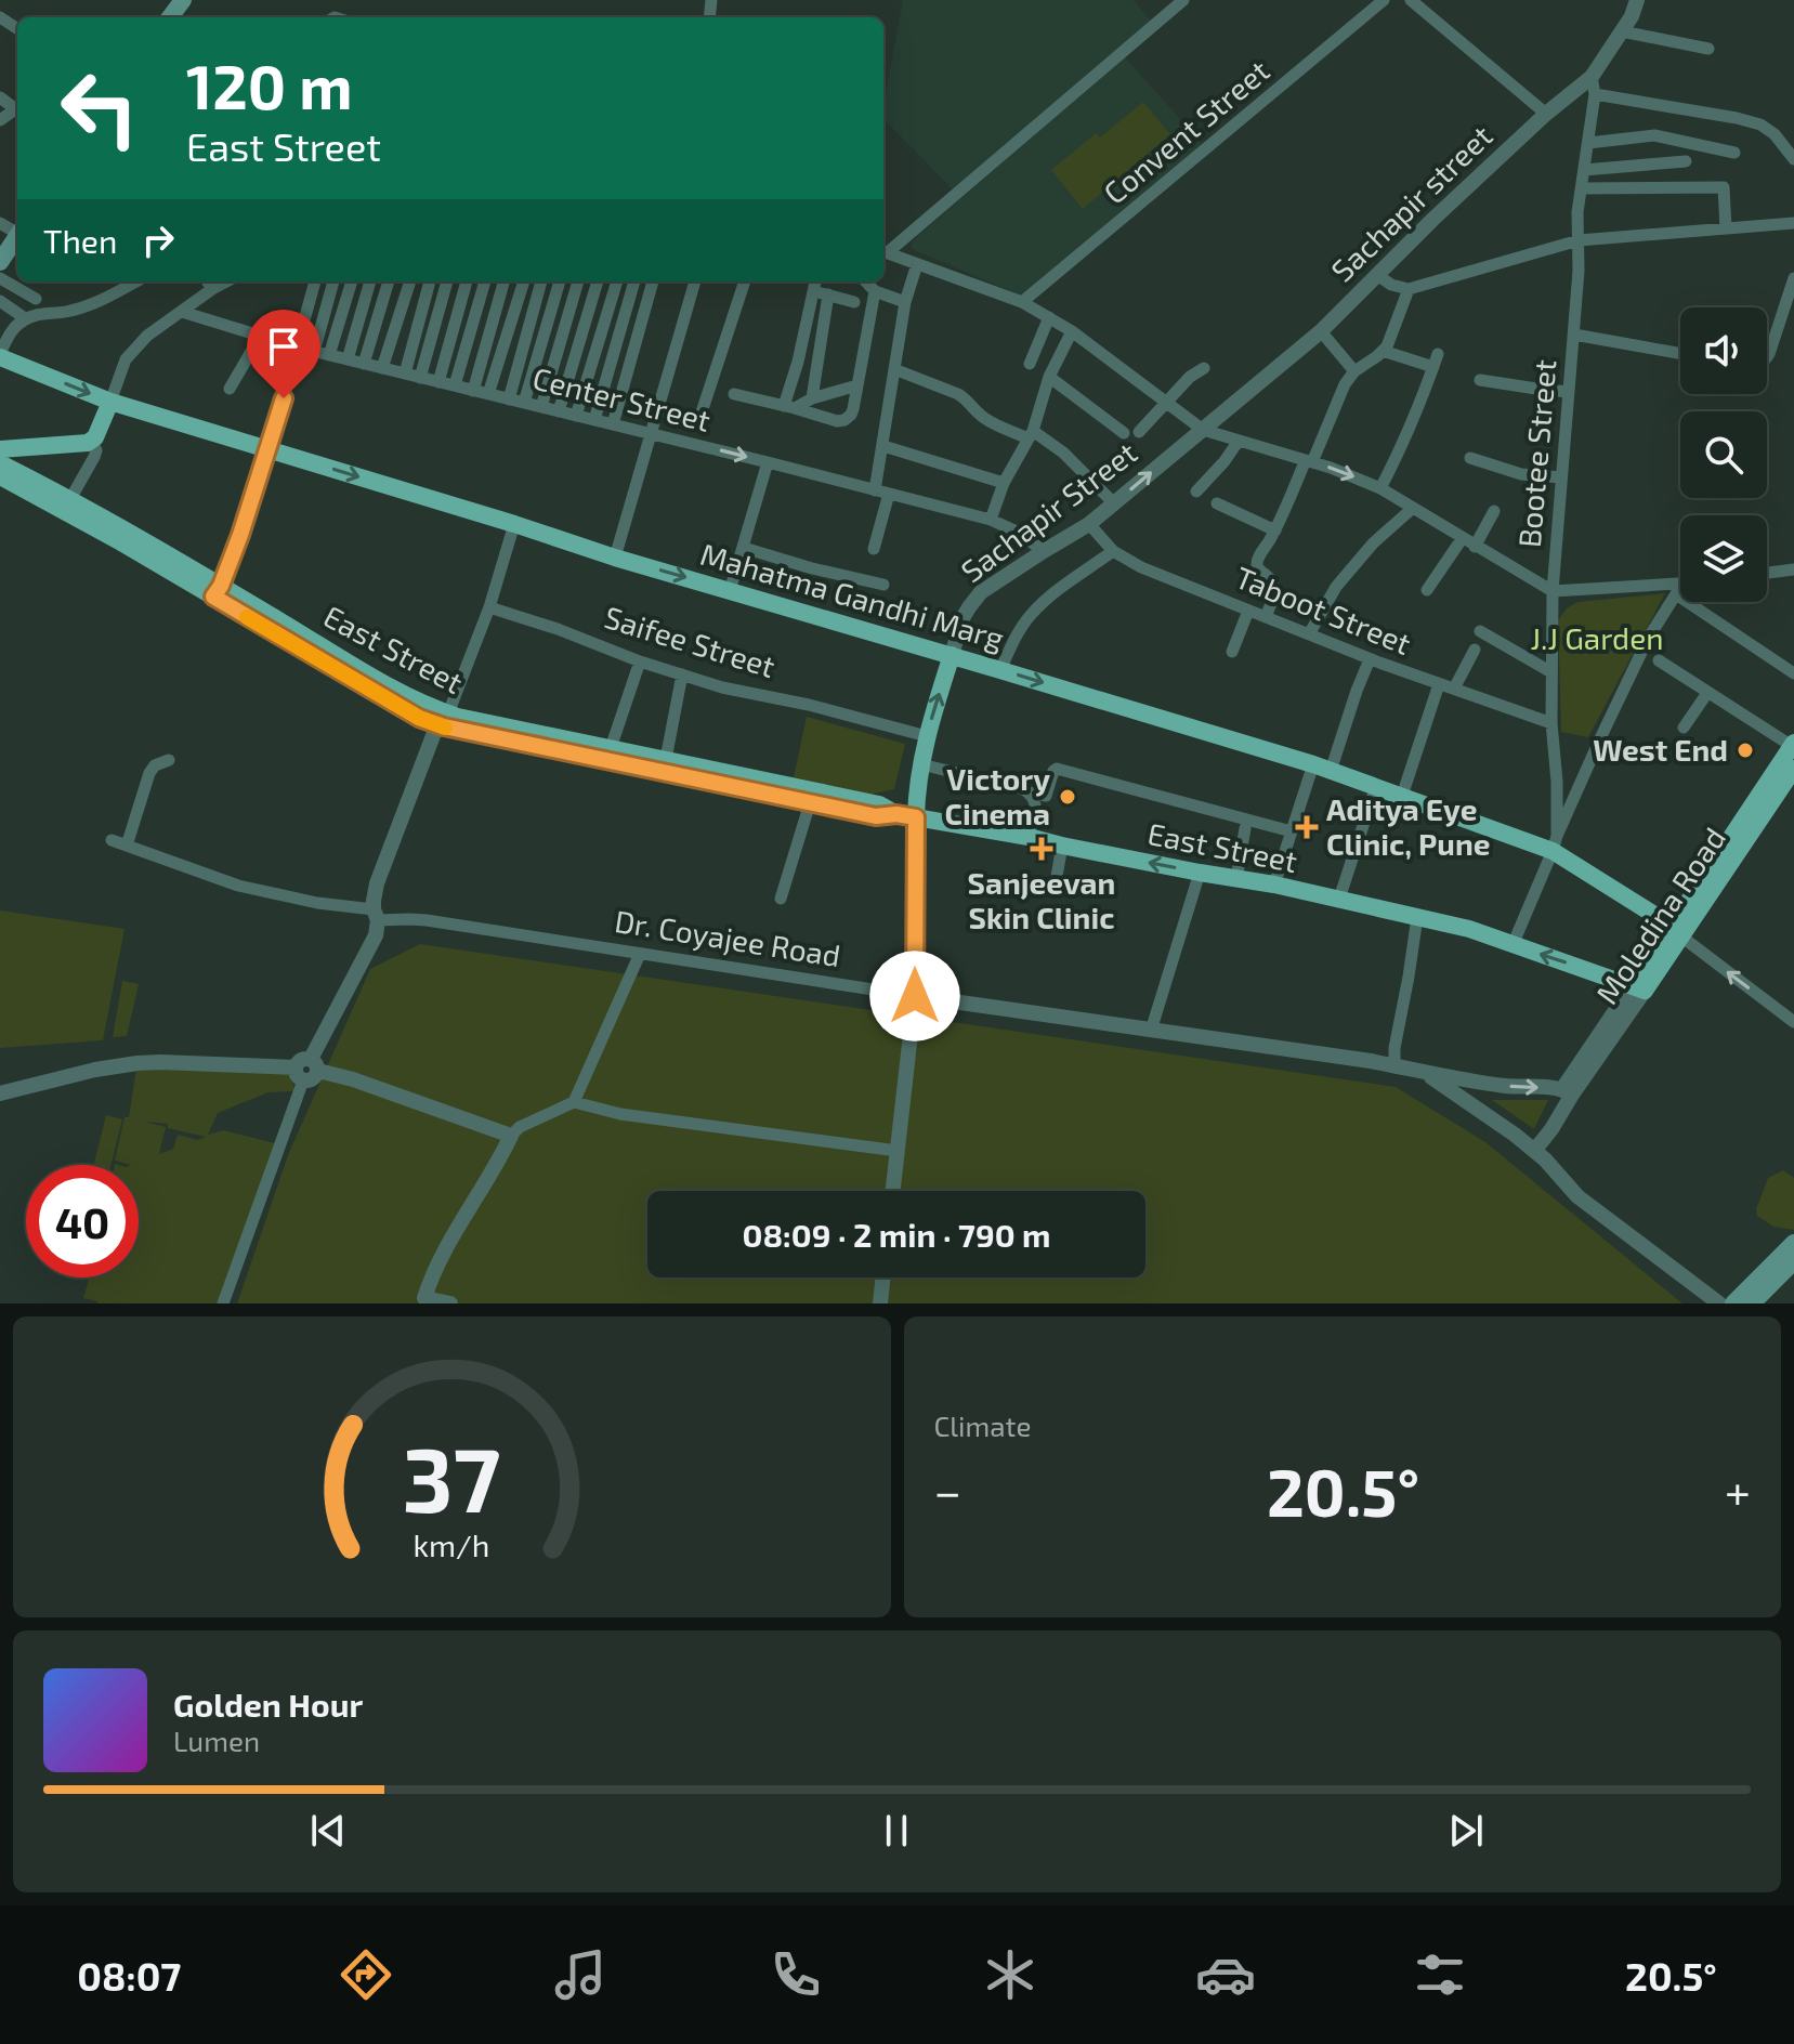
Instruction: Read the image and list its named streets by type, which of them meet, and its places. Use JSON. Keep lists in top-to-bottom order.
{
  "streets": {
    "main road": ["Mahatma Gandhi Marg", "East Street", "Moledina Road"],
    "street": [
      "Convent Street",
      "Sachapir street",
      "Center Street",
      "Bootee Street",
      "Sachapir Street",
      "Taboot Street",
      "Saifee Street",
      "Dr. Coyajee Road"
    ]
  },
  "crossings": [
    ["Sachapir street", "Bootee Street"],
    ["Sachapir street", "Sachapir Street"],
    ["Center Street", "Sachapir Street"],
    ["Bootee Street", "Mahatma Gandhi Marg"],
    ["Bootee Street", "Taboot Street"],
    ["Sachapir Street", "Mahatma Gandhi Marg"],
    ["Sachapir Street", "Taboot Street"],
    ["Mahatma Gandhi Marg", "Moledina Road"],
    ["East Street", "Moledina Road"]
  ],
  "parks": ["J.J Garden"],
  "places": {
    "other": ["West End", "Victory Cinema"],
    "health": ["Aditya Eye Clinic, Pune", "Sanjeevan Skin Clinic"]
  },
  "page": {
    "turn": ["120 m", "East Street"],
    "then": "Then",
    "limit": "40",
    "trip": "08:09 · 2 min · 790 m",
    "tile": "Climate",
    "heat": ["−", "20.5°", "+"],
    "song": ["Golden Hour", "Lumen"],
    "tabs": ["08:07", "20.5°"],
    "gauge": ["37", "km/h"]
  }
}
